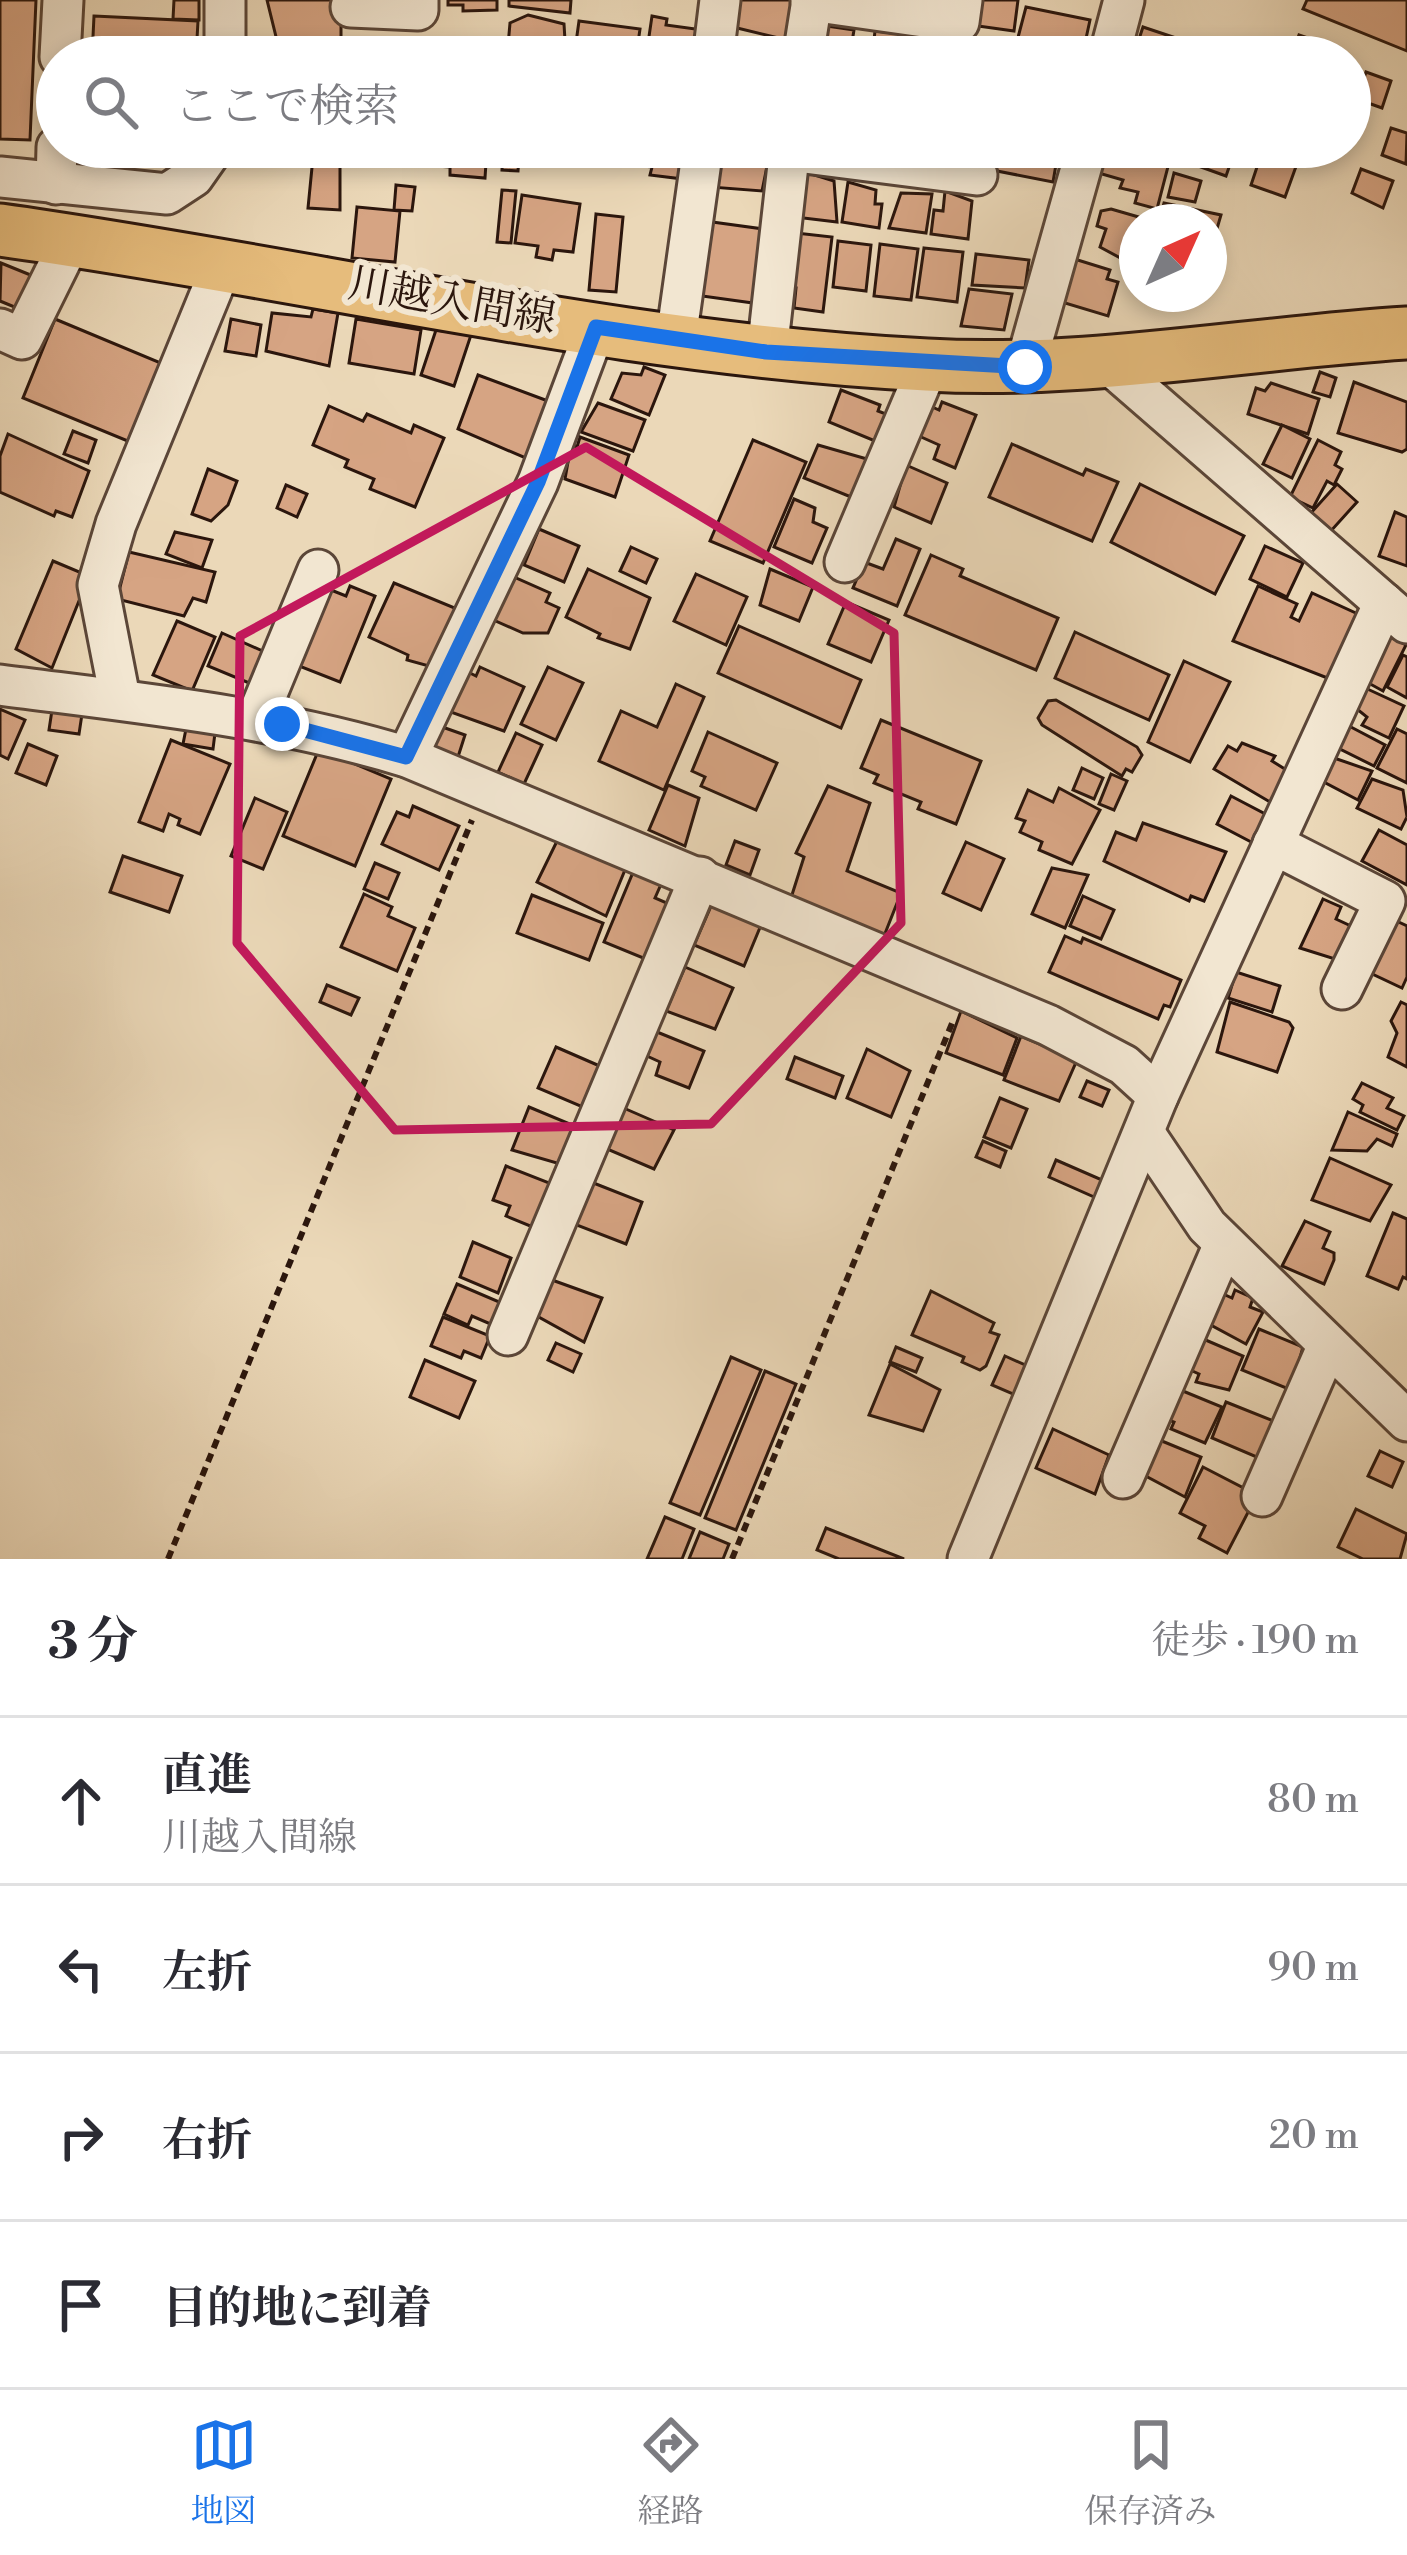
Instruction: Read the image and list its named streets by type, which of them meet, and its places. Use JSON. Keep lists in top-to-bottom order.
{
  "streets": {
    "main road": ["川越入間線"]
  },
  "north": "top right",
  "page": {
    "search": "ここで検索",
    "heading": ["3 分", "徒歩 · 190 m"],
    "list": [
      ["直進", "川越入間線", "80 m"],
      ["左折", "90 m"],
      ["右折", "20 m"],
      "目的地に到着"
    ],
    "nav": ["地図", "経路", "保存済み"]
  }
}
